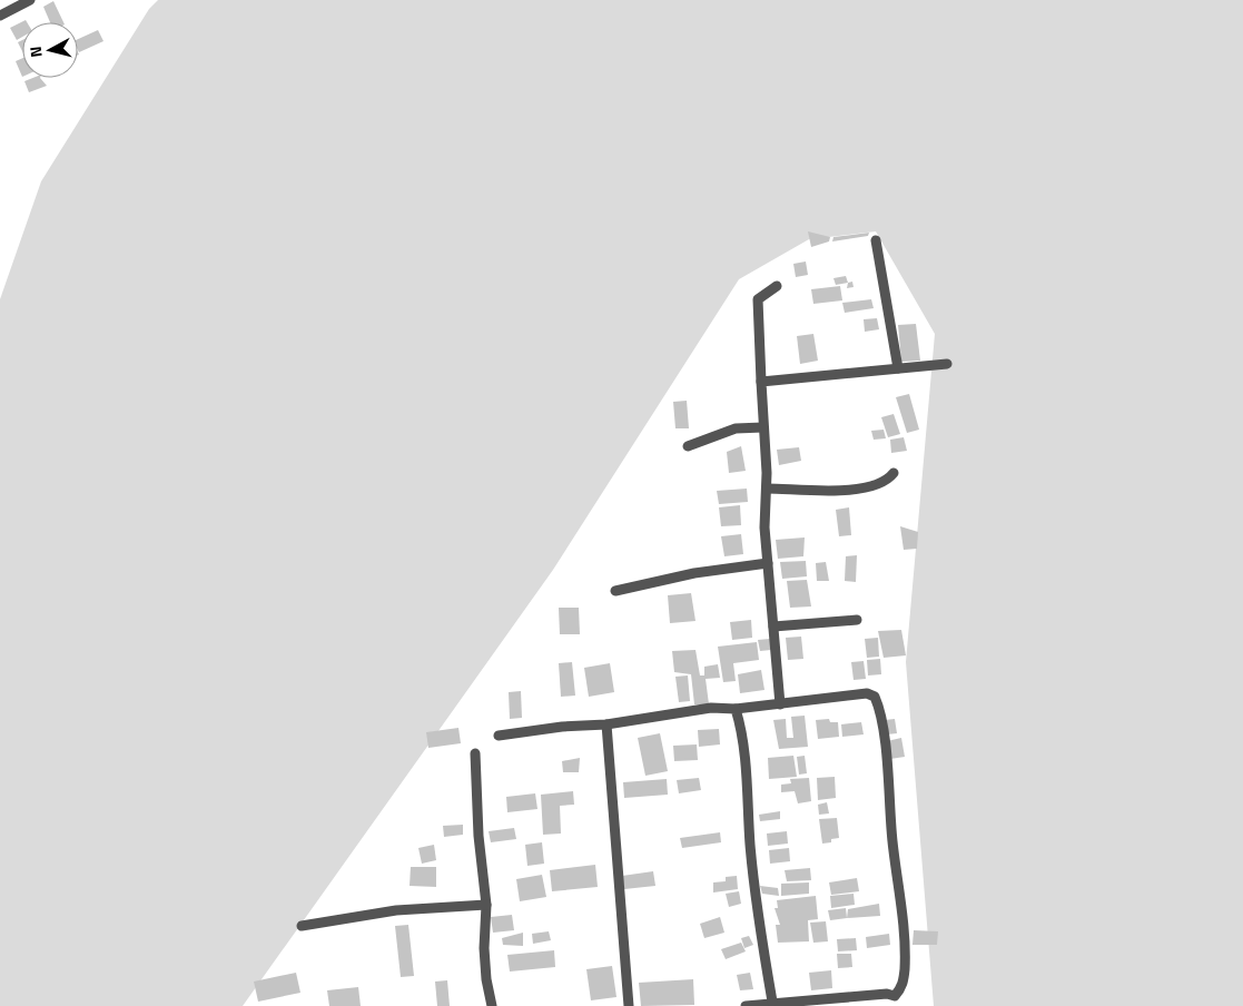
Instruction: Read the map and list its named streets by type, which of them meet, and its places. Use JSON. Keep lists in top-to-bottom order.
{
  "north": "left"
}
